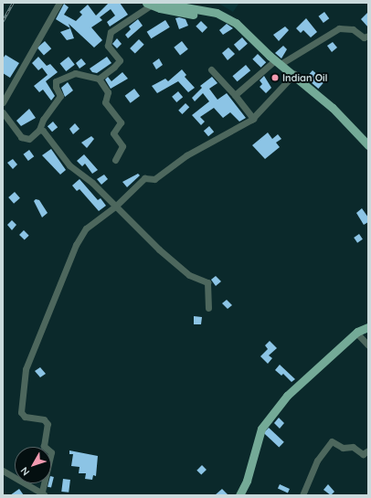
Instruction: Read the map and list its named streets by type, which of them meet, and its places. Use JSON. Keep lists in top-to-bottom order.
{
  "places": ["Indian Oil"],
  "north": "bottom left"
}
